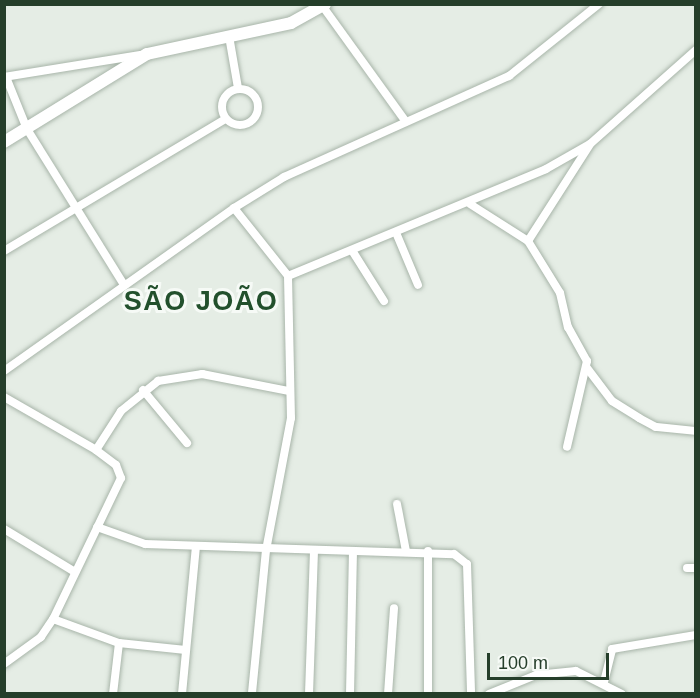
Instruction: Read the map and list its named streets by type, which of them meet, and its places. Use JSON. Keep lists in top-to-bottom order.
{
  "districts": ["SÃO JOÃO"],
  "scale_bar": "100 m"
}
